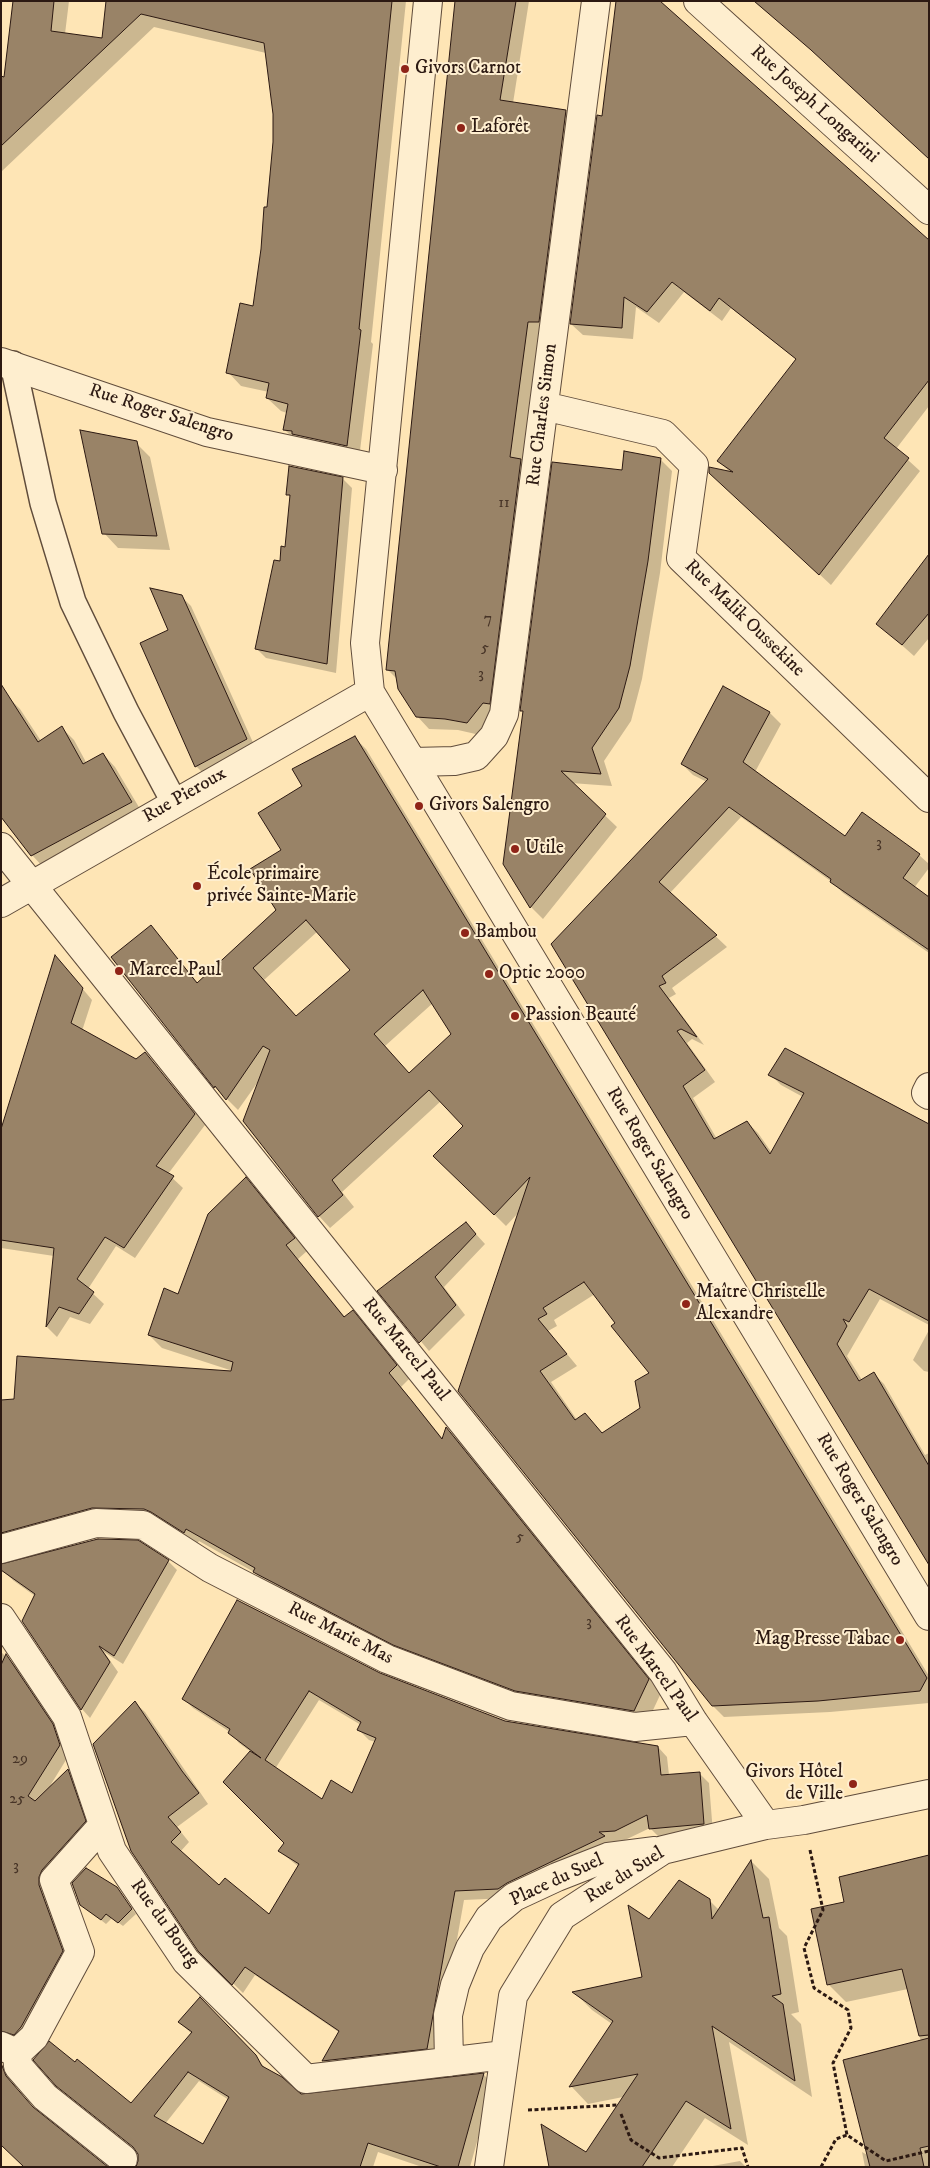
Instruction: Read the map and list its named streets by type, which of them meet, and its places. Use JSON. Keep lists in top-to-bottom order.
{
  "streets": {
    "street": [
      "Rue Joseph Longarini",
      "Rue Roger Salengro",
      "Rue Charles Simon",
      "Rue Malik Oussekine",
      "Rue Pieroux",
      "Rue Marcel Paul",
      "Rue Marie Mas",
      "Rue du Suel",
      "Place du Suel",
      "Rue du Bourg"
    ]
  },
  "crossings": [
    ["Rue Roger Salengro", "Rue Charles Simon"],
    ["Rue Roger Salengro", "Rue Pieroux"],
    ["Rue Charles Simon", "Rue Malik Oussekine"],
    ["Rue Pieroux", "Rue Marcel Paul"],
    ["Rue Marcel Paul", "Rue Marie Mas"],
    ["Rue Marcel Paul", "Rue du Suel"],
    ["Rue du Suel", "Place du Suel"],
    ["Rue du Suel", "Rue du Bourg"],
    ["Place du Suel", "Rue du Bourg"]
  ],
  "places": [
    "Givors Carnot",
    "Laforêt",
    "Givors Salengro",
    "Utile",
    "École primaire privée Sainte-Marie",
    "Bambou",
    "Marcel Paul",
    "Optic 2000",
    "Passion Beauté",
    "Maître Christelle Alexandre",
    "Mag Presse Tabac",
    "Givors Hôtel de Ville"
  ],
  "house_numbers": [
    "11",
    "7",
    "5",
    "3",
    "3",
    "5",
    "3",
    "29",
    "25",
    "3"
  ]
}
